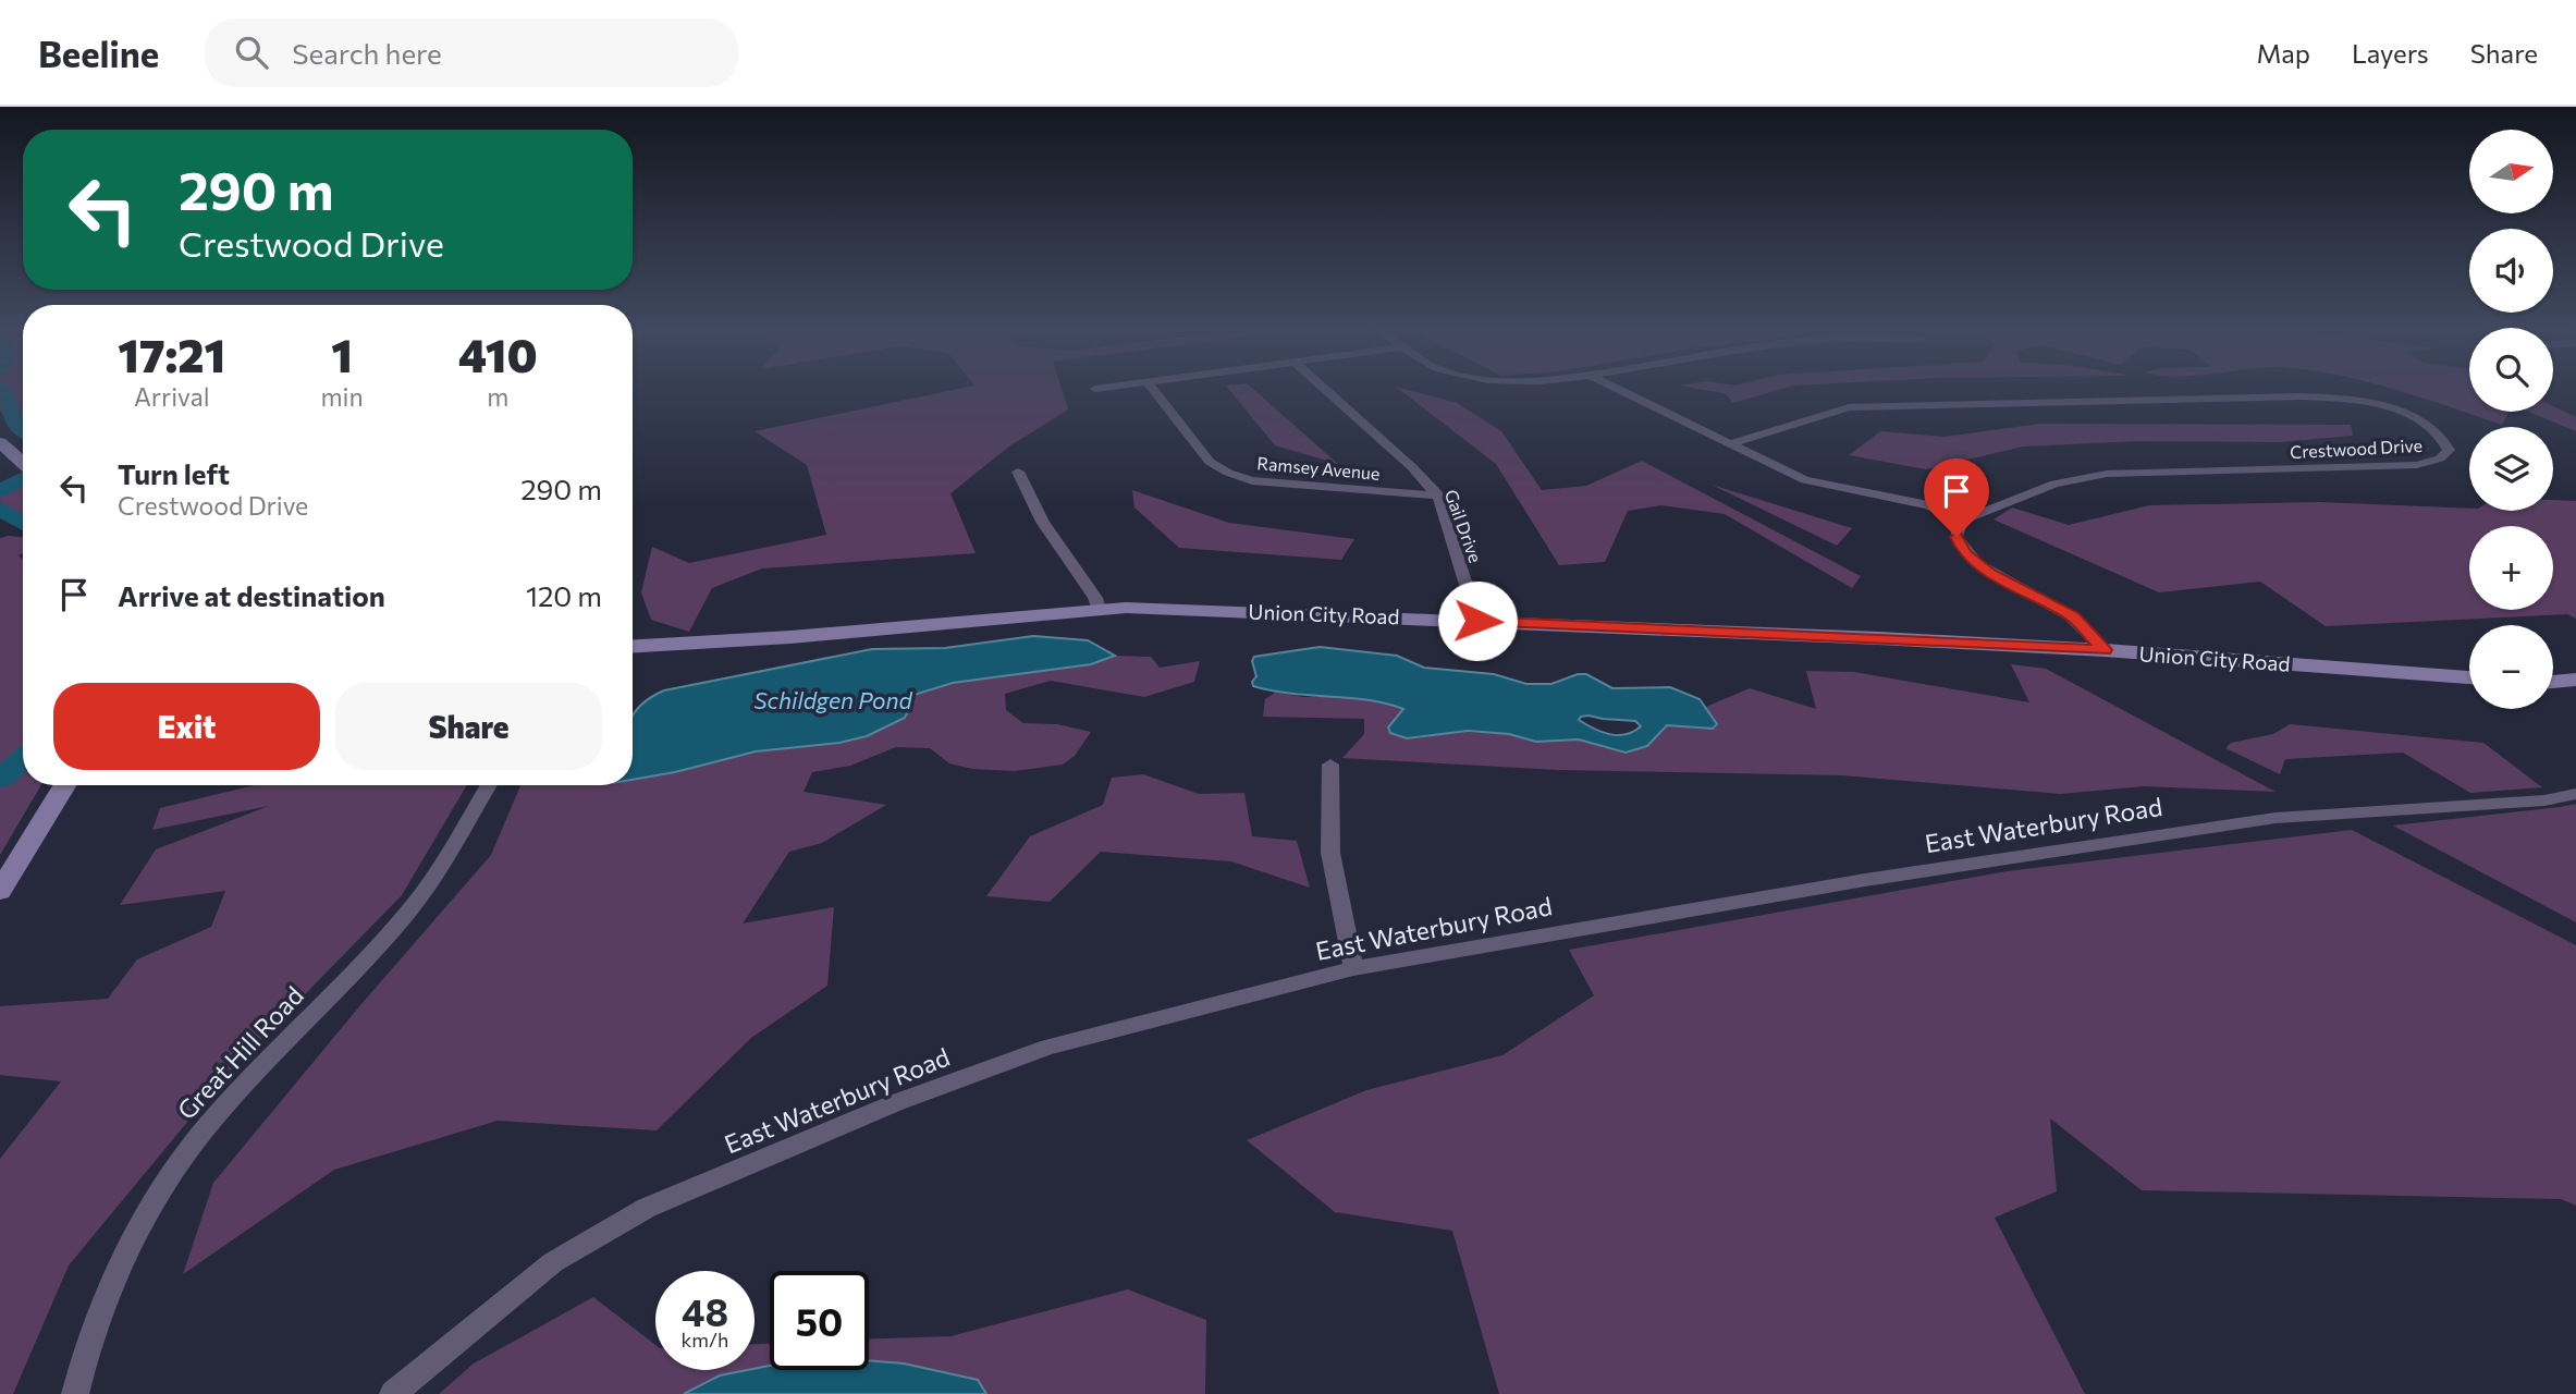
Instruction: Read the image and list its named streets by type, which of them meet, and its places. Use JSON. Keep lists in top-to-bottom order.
{
  "streets": {
    "main road": ["Union City Road"],
    "street": [
      "Crestwood Drive",
      "Ramsey Avenue",
      "Gail Drive",
      "East Waterbury Road",
      "Great Hill Road"
    ]
  },
  "crossings": [
    ["Ramsey Avenue", "Gail Drive"],
    ["Gail Drive", "Union City Road"]
  ],
  "water": ["Schildgen Pond"],
  "north": "right",
  "page": {
    "header": "Beeline",
    "search": "Search here",
    "nav": ["Map", "Layers", "Share"],
    "map_buttons": ["+", "−"],
    "turn": ["290 m", "Crestwood Drive"],
    "eta": [
      "17:21",
      "Arrival",
      "1",
      "min",
      "410",
      "m"
    ],
    "list": [
      {
        "name": "Turn left",
        "note": "Crestwood Drive",
        "value": "290 m"
      },
      {
        "name": "Arrive at destination",
        "value": "120 m"
      }
    ],
    "buttons": ["Exit", "Share"],
    "speed": "48 km/h",
    "limit": "50"
  }
}
